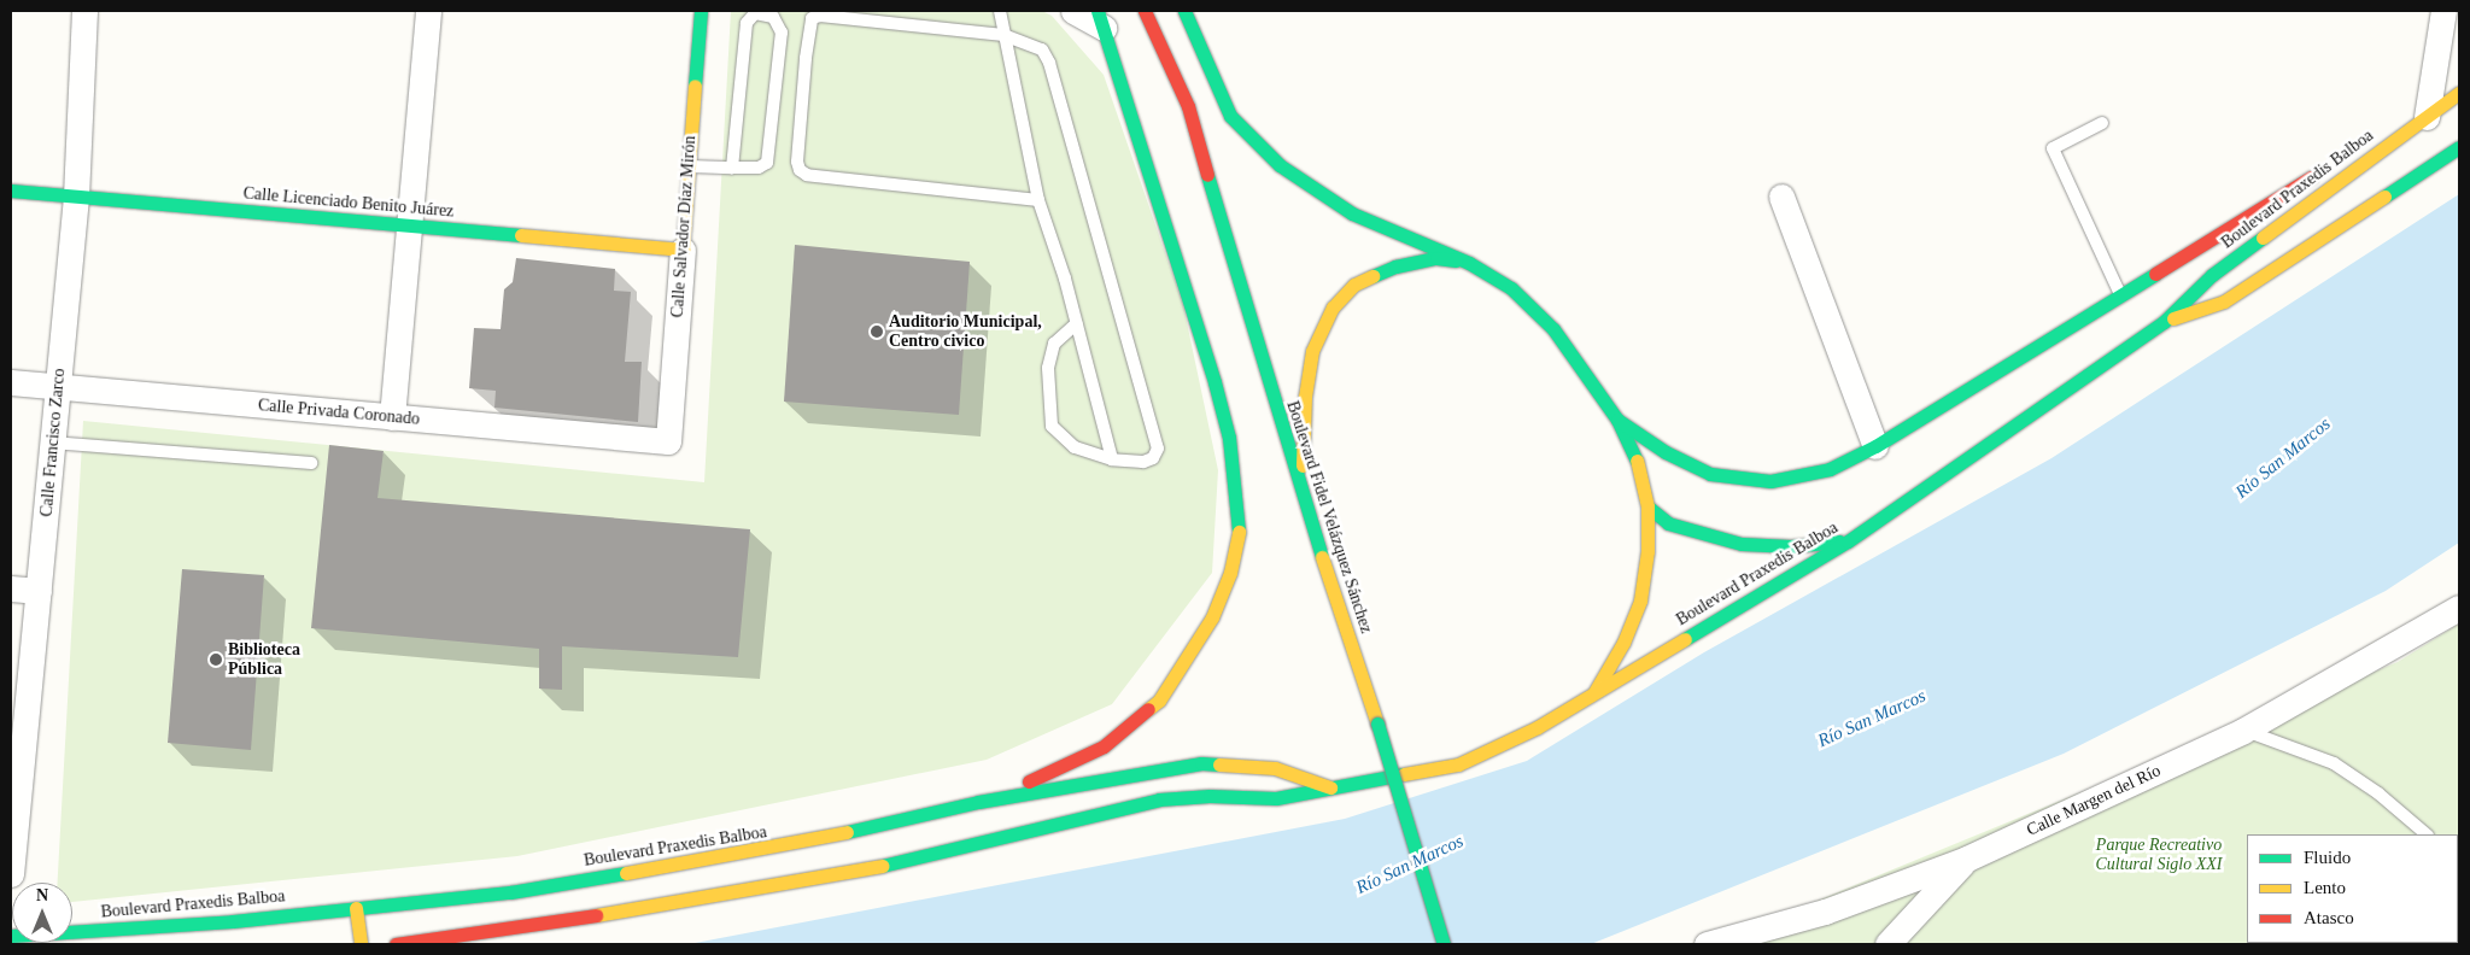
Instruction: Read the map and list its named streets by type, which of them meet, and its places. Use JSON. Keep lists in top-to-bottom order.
{
  "streets": {
    "main road": [
      "Boulevard Praxedis Balboa",
      "Calle Licenciado Benito Juárez",
      "Calle Salvador Díaz Mirón",
      "Boulevard Fidel Velázquez Sánchez"
    ],
    "street": ["Calle Privada Coronado", "Calle Francisco Zarco", "Calle Margen del Río"]
  },
  "crossings": [
    ["Calle Licenciado Benito Juárez", "Calle Salvador Díaz Mirón"],
    ["Calle Licenciado Benito Juárez", "Calle Francisco Zarco"],
    ["Calle Salvador Díaz Mirón", "Calle Privada Coronado"],
    ["Calle Privada Coronado", "Calle Francisco Zarco"]
  ],
  "water": ["Río San Marcos"],
  "parks": ["Parque Recreativo Cultural Siglo XXI"],
  "places": ["Auditorio Municipal, Centro civico", "Biblioteca Pública"],
  "legend": ["Fluido", "Lento", "Atasco"],
  "north": "top"
}
